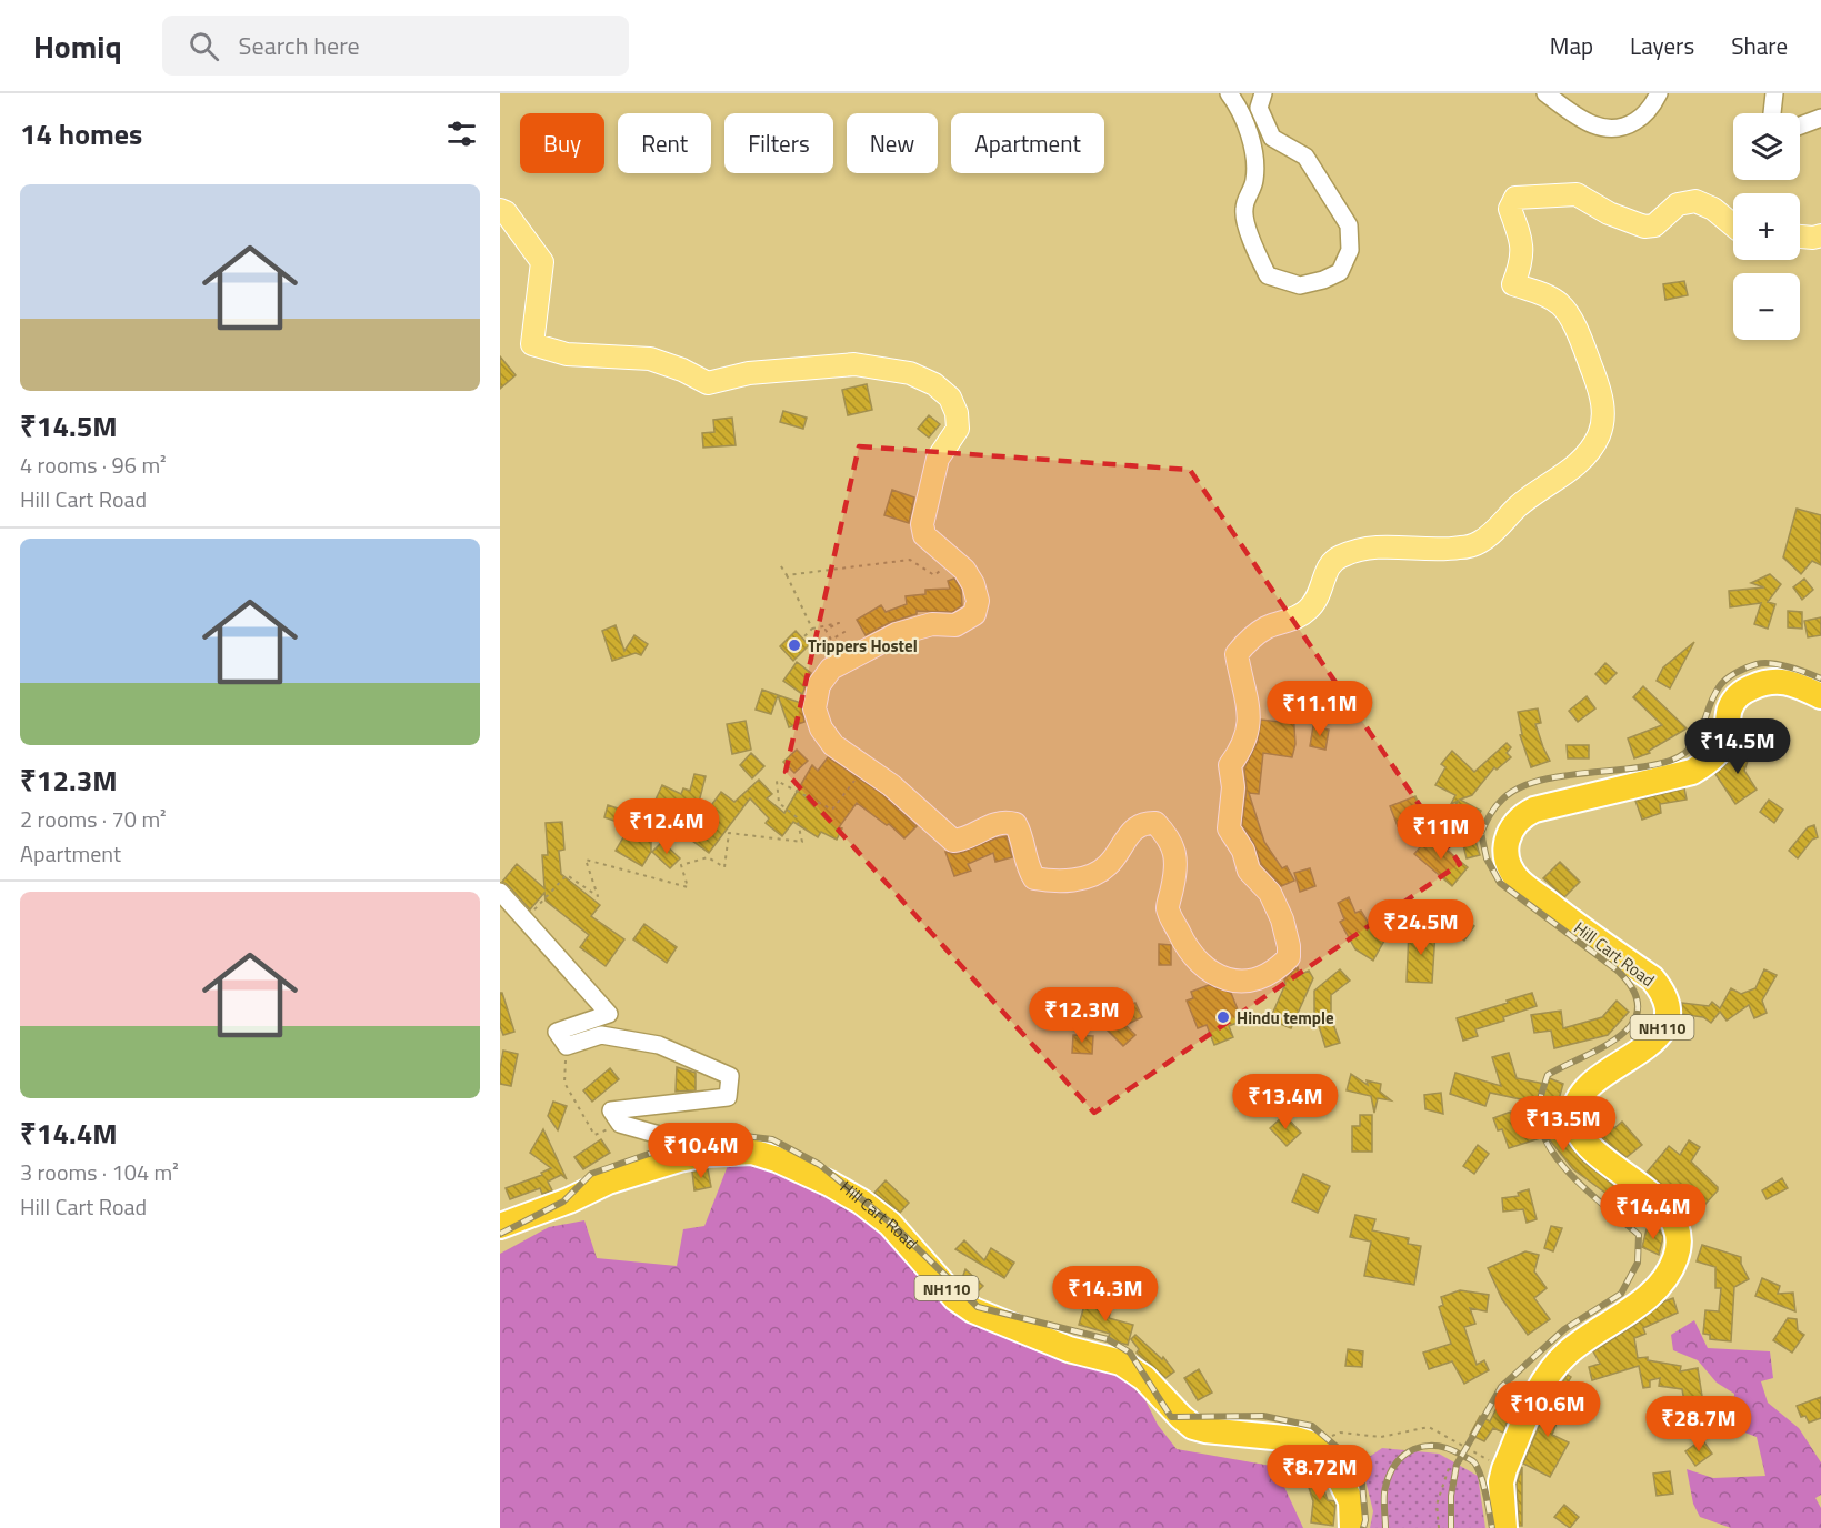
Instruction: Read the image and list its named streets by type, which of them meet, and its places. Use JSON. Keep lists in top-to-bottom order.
{
  "streets": {
    "highway": ["Hill Cart Road", "NH110"]
  },
  "places": ["Trippers Hostel", "Hindu temple"],
  "page": {
    "header": "Homiq",
    "search": "Search here",
    "nav": ["Map", "Layers", "Share"],
    "heading": "14 homes",
    "map_buttons": ["+", "−"],
    "chip": [
      "Buy",
      "Rent",
      "Filters",
      "New",
      "Apartment"
    ],
    "list": [
      {
        "name": "₹14.5M",
        "note": "4 rooms · 96 m² · Hill Cart Road"
      },
      {
        "name": "₹12.3M",
        "note": "2 rooms · 70 m² · Apartment"
      },
      {
        "name": "₹14.4M",
        "note": "3 rooms · 104 m² · Hill Cart Road"
      }
    ],
    "price": [
      "₹11.1M",
      "₹14.5M",
      "₹12.4M",
      "₹11M",
      "₹24.5M",
      "₹12.3M",
      "₹13.4M",
      "₹13.5M",
      "₹10.4M",
      "₹14.4M",
      "₹14.3M",
      "₹10.6M",
      "₹28.7M",
      "₹8.72M"
    ]
  }
}
